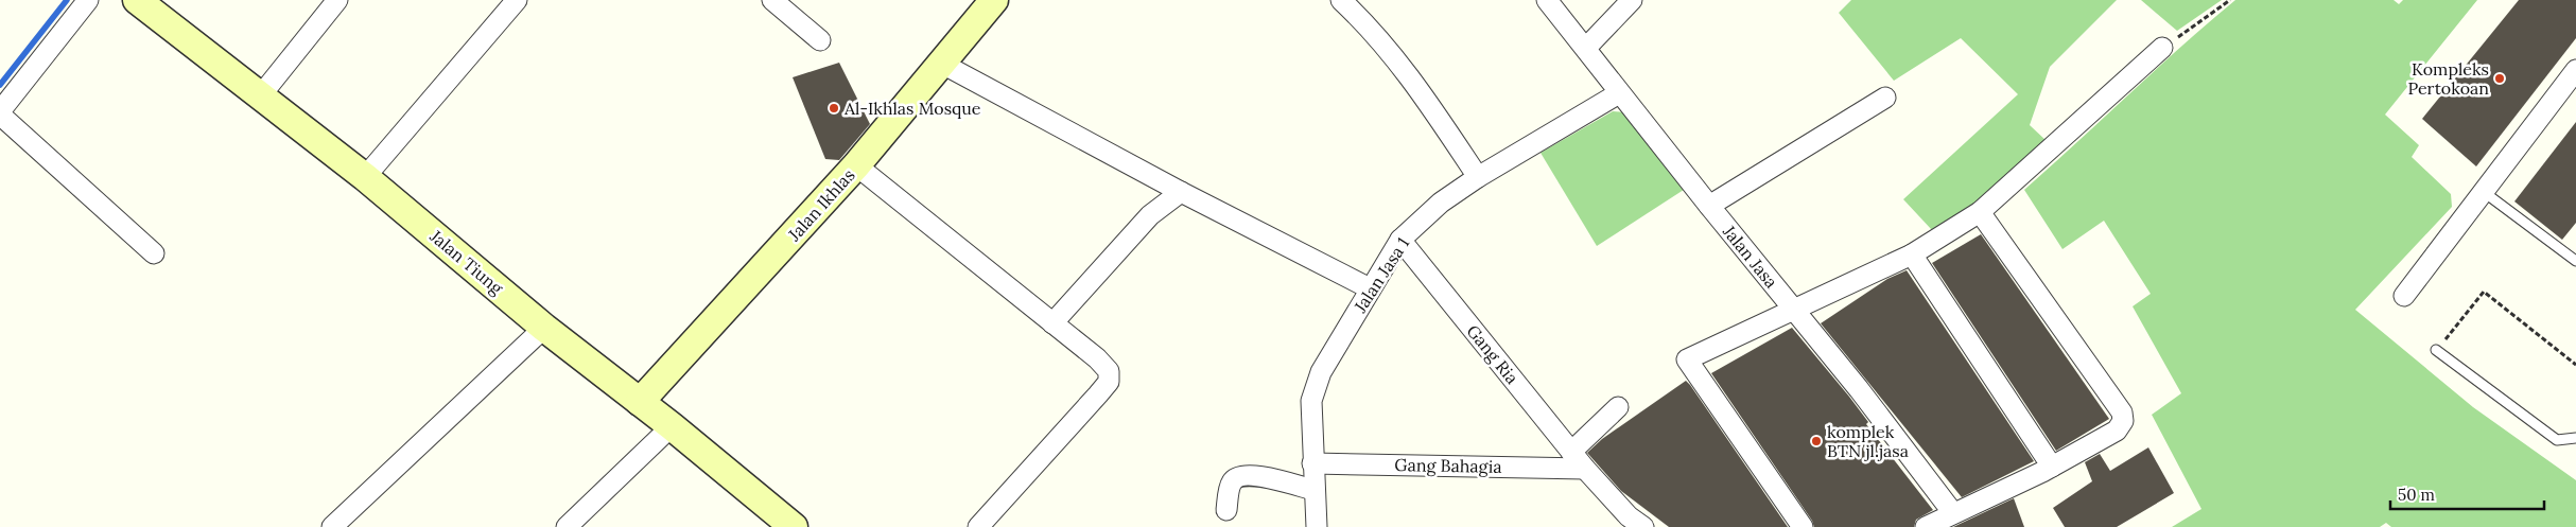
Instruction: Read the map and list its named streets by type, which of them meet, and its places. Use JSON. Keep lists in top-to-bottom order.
{
  "streets": {
    "street": [
      "Jalan Ikhlas",
      "Jalan Jasa",
      "Jalan Tiung",
      "Jalan Jasa 1",
      "Gang Ria",
      "Gang Bahagia"
    ]
  },
  "crossings": [
    ["Jalan Ikhlas", "Jalan Tiung"],
    ["Jalan Jasa", "Jalan Jasa 1"],
    ["Jalan Jasa 1", "Gang Ria"],
    ["Jalan Jasa 1", "Gang Bahagia"],
    ["Gang Ria", "Gang Bahagia"]
  ],
  "places": ["Kompleks Pertokoan", "Al-Ikhlas Mosque", "komplek BTN jl.jasa"],
  "scale_bar": "50 m"
}
